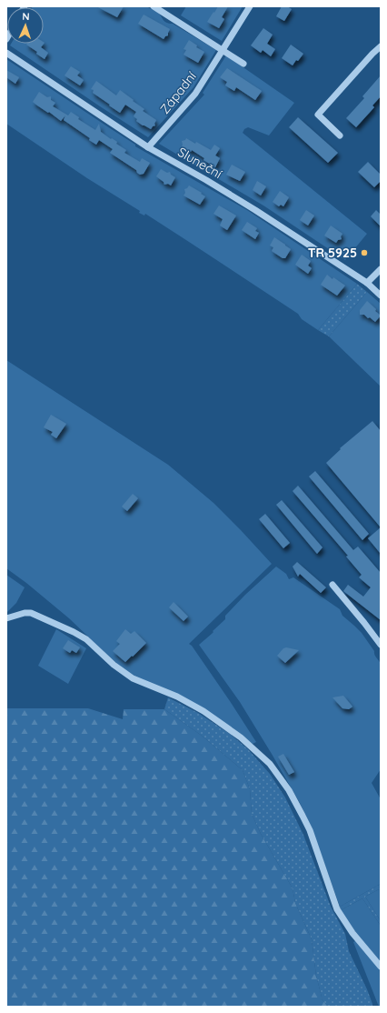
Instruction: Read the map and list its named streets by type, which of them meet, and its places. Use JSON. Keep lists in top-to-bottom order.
{
  "streets": {
    "street": ["Západní", "Sluneční"]
  },
  "crossings": [
    ["Západní", "Sluneční"]
  ],
  "places": ["TR 5925"],
  "north": "top"
}
